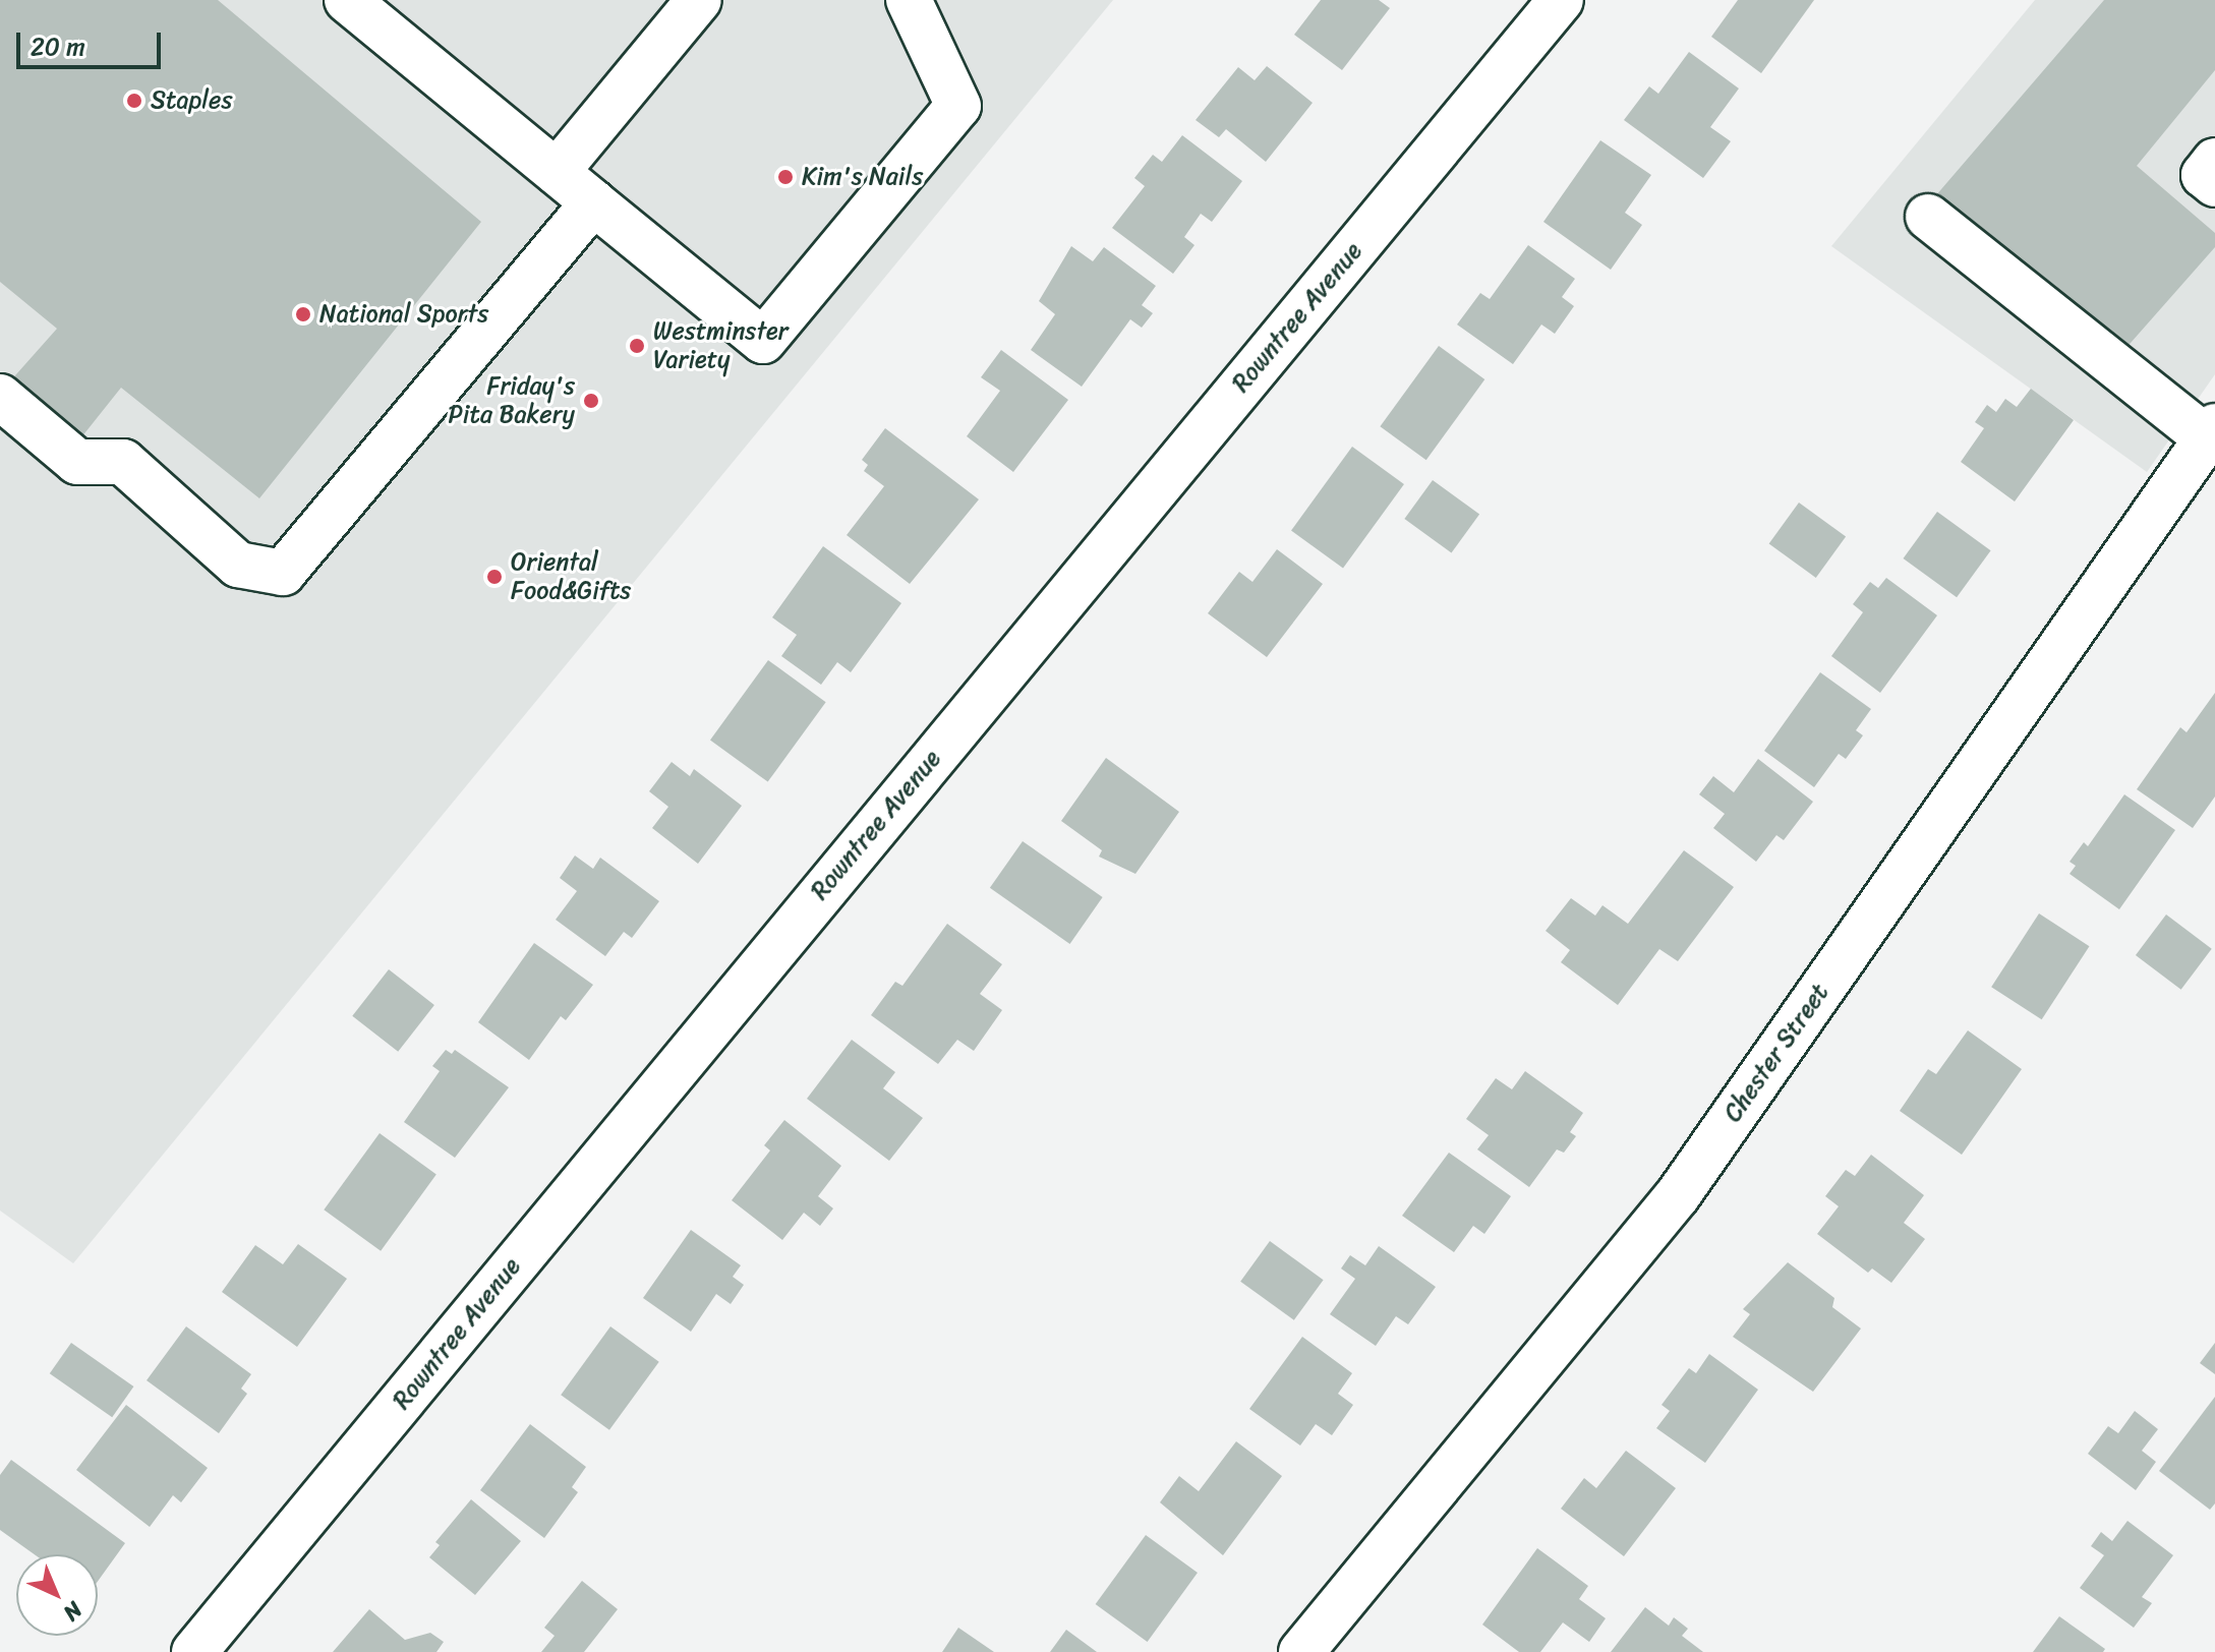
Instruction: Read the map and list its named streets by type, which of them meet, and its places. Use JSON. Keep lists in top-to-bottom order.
{
  "streets": {
    "street": ["Rowntree Avenue", "Chester Street"]
  },
  "places": [
    "Staples",
    "Kim's Nails",
    "National Sports",
    "Westminster Variety",
    "Friday's Pita Bakery",
    "Oriental Food&Gifts"
  ],
  "scale_bar": "20 m",
  "north": "bottom right"
}
